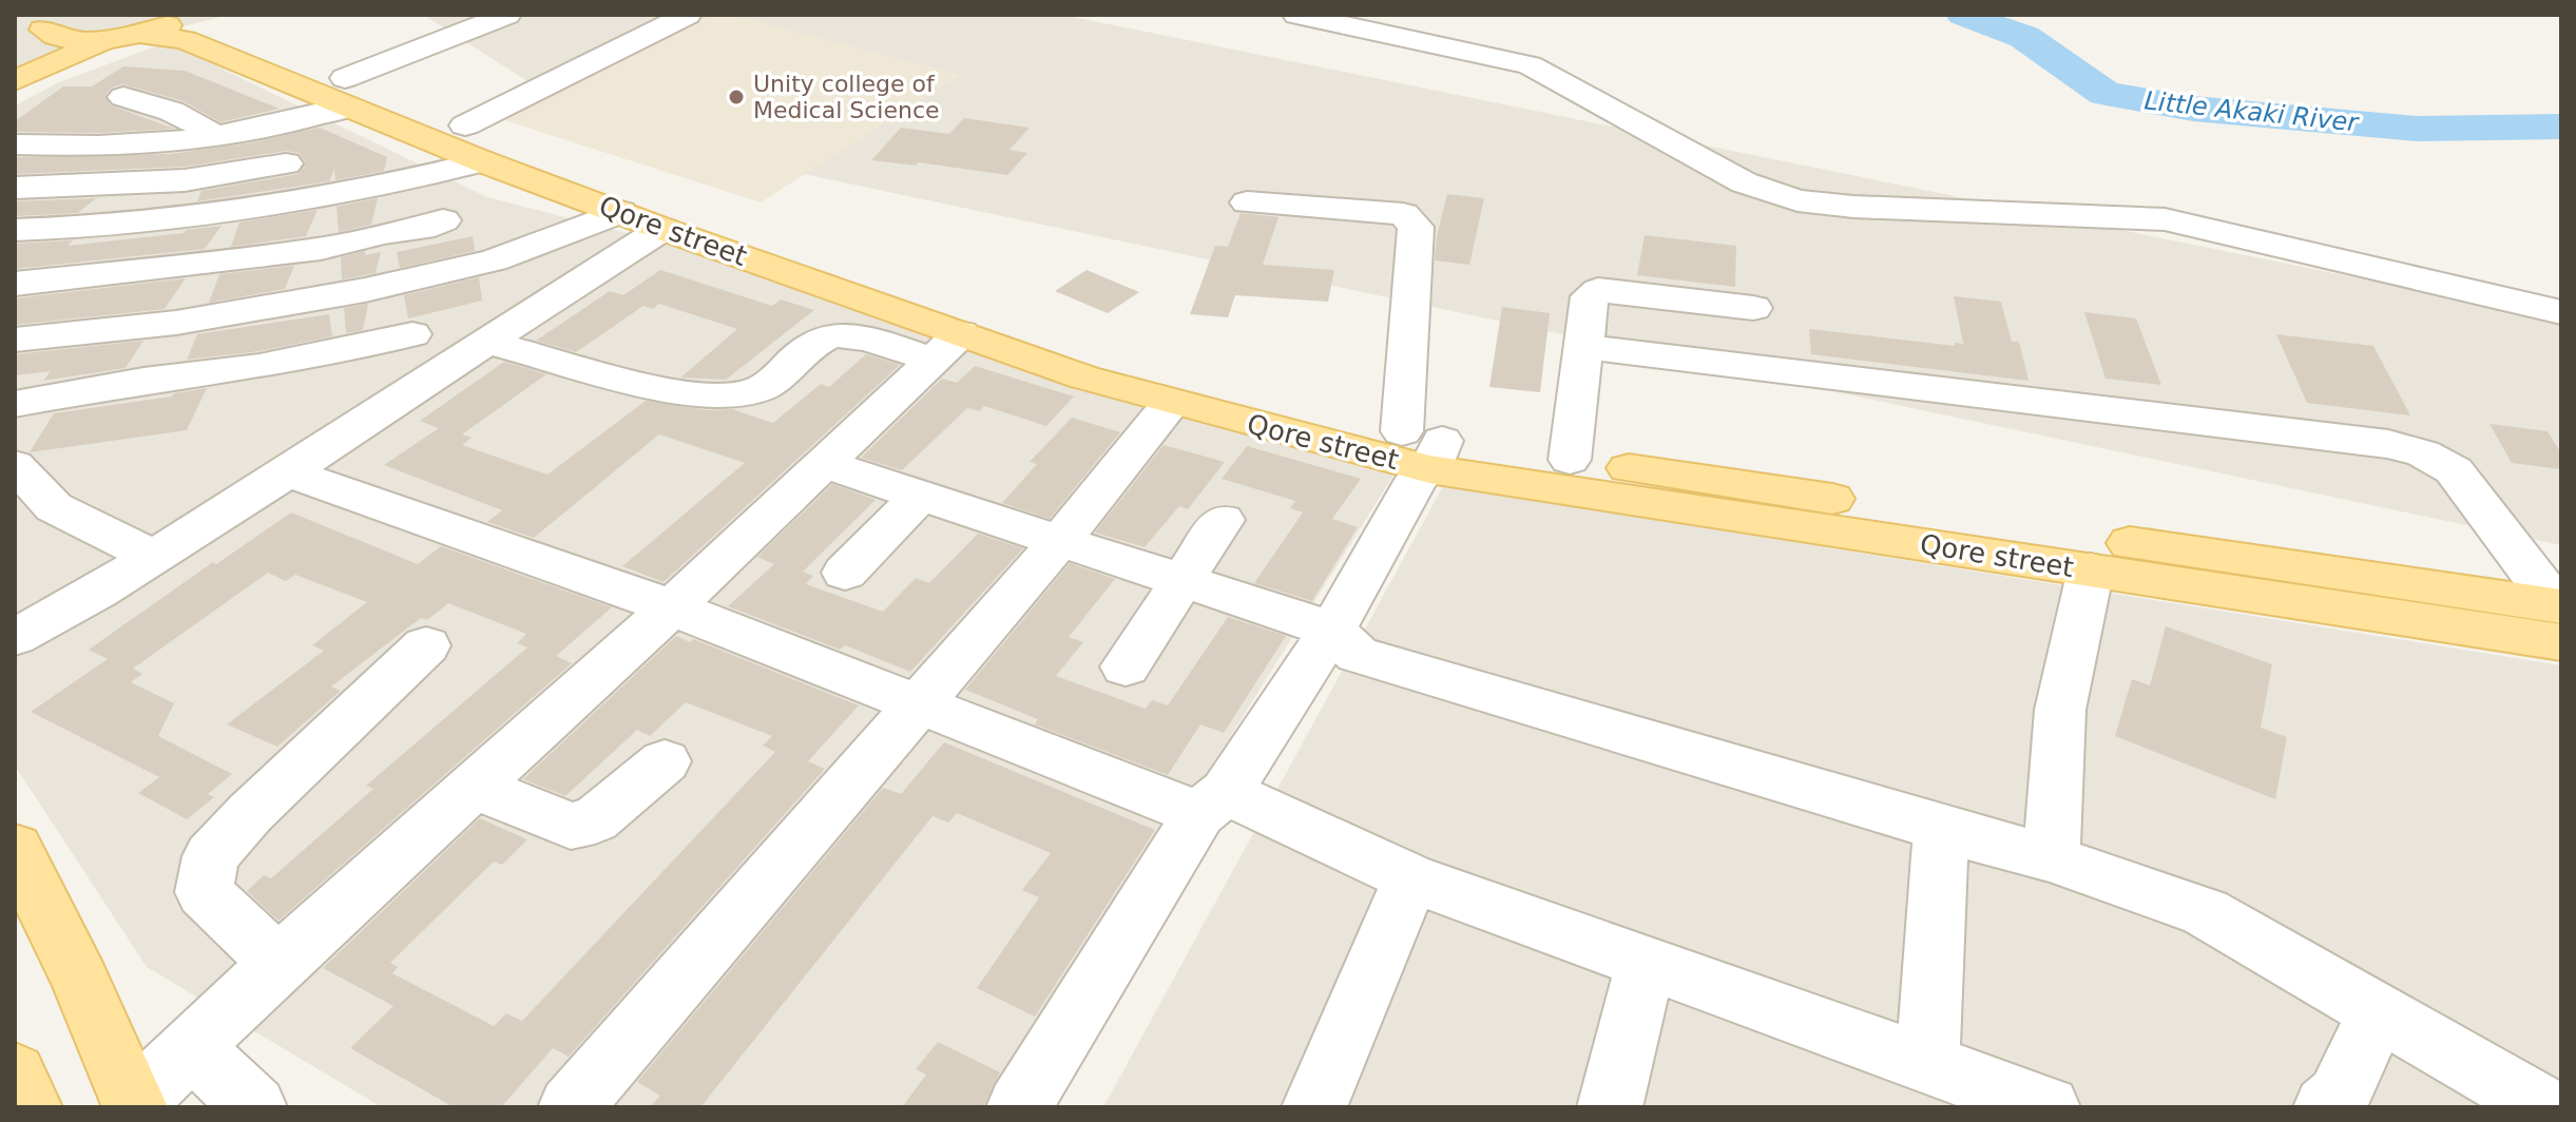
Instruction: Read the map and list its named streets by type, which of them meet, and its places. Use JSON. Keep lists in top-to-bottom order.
{
  "streets": {
    "main road": ["Qore street"]
  },
  "water": ["Little Akaki River"],
  "places": ["Unity college of Medical Science"]
}
